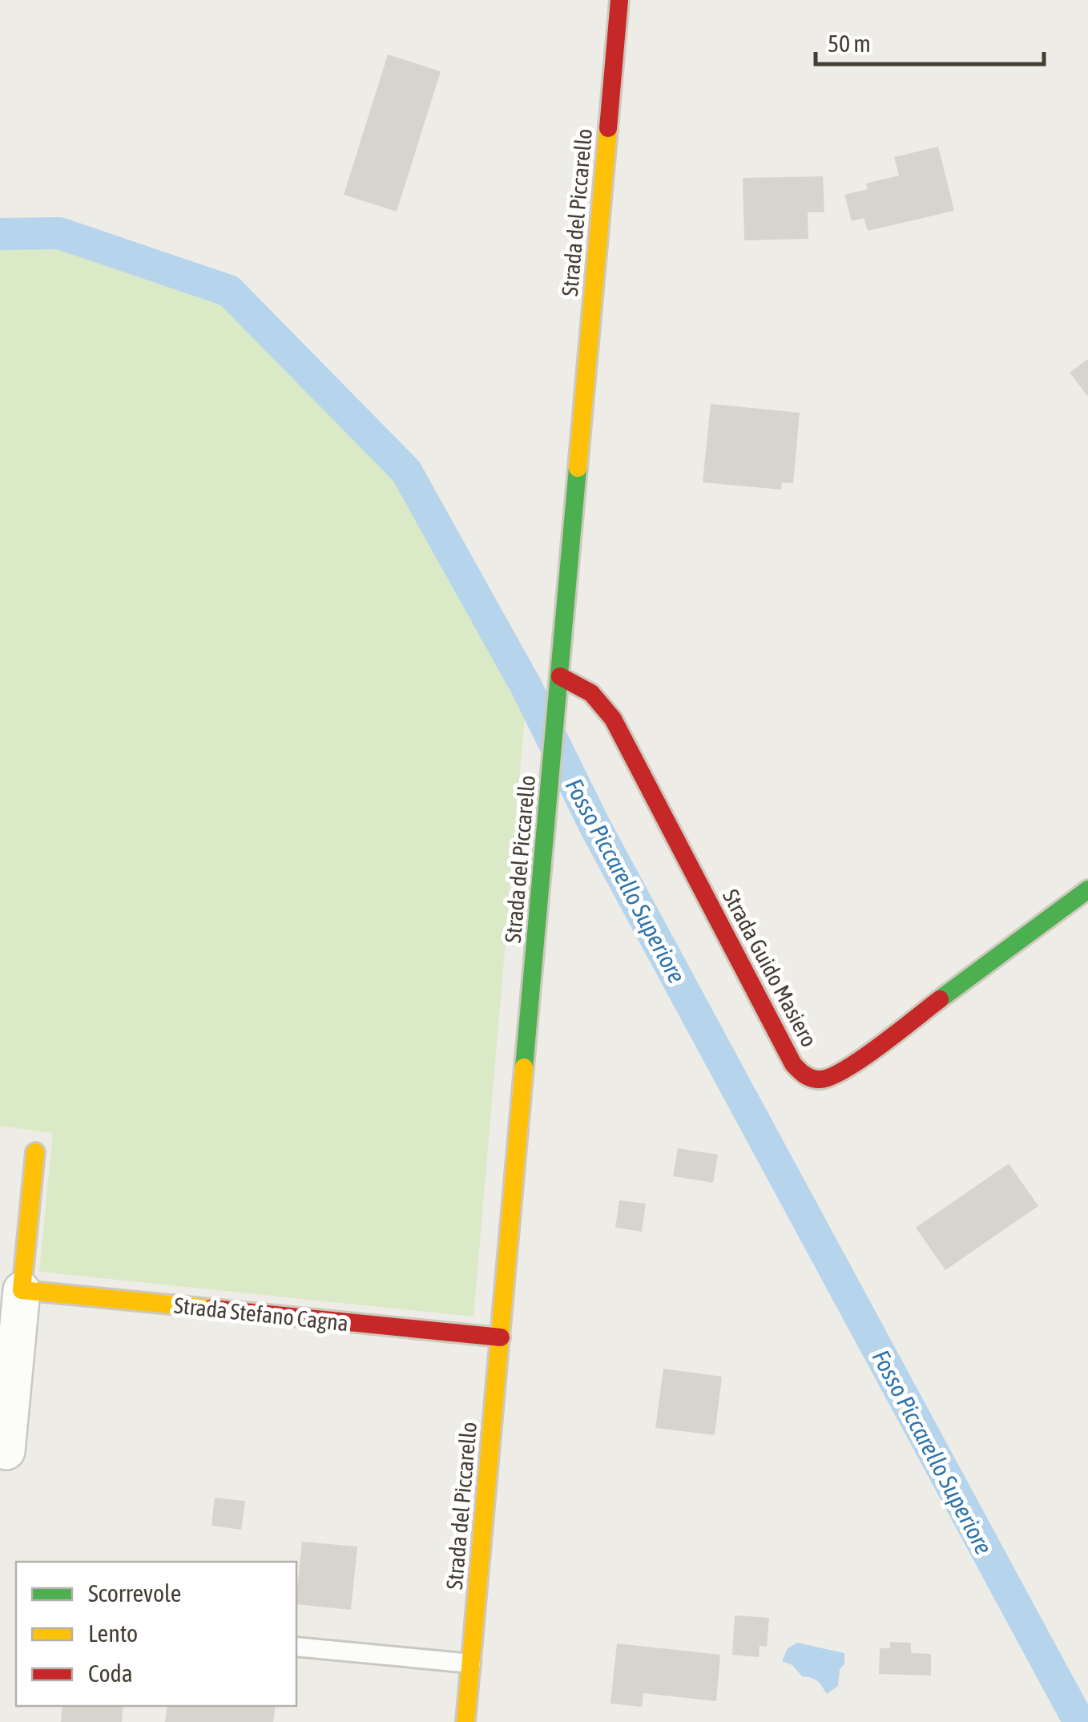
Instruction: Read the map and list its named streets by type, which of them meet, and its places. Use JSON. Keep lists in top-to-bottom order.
{
  "streets": {
    "street": ["Strada del Piccarello", "Strada Guido Masiero", "Strada Stefano Cagna"]
  },
  "crossings": [
    ["Strada del Piccarello", "Strada Guido Masiero"],
    ["Strada del Piccarello", "Strada Stefano Cagna"]
  ],
  "water": ["Fosso Piccarello Superiore"],
  "legend": ["Scorrevole", "Lento", "Coda"],
  "scale_bar": "50 m"
}
